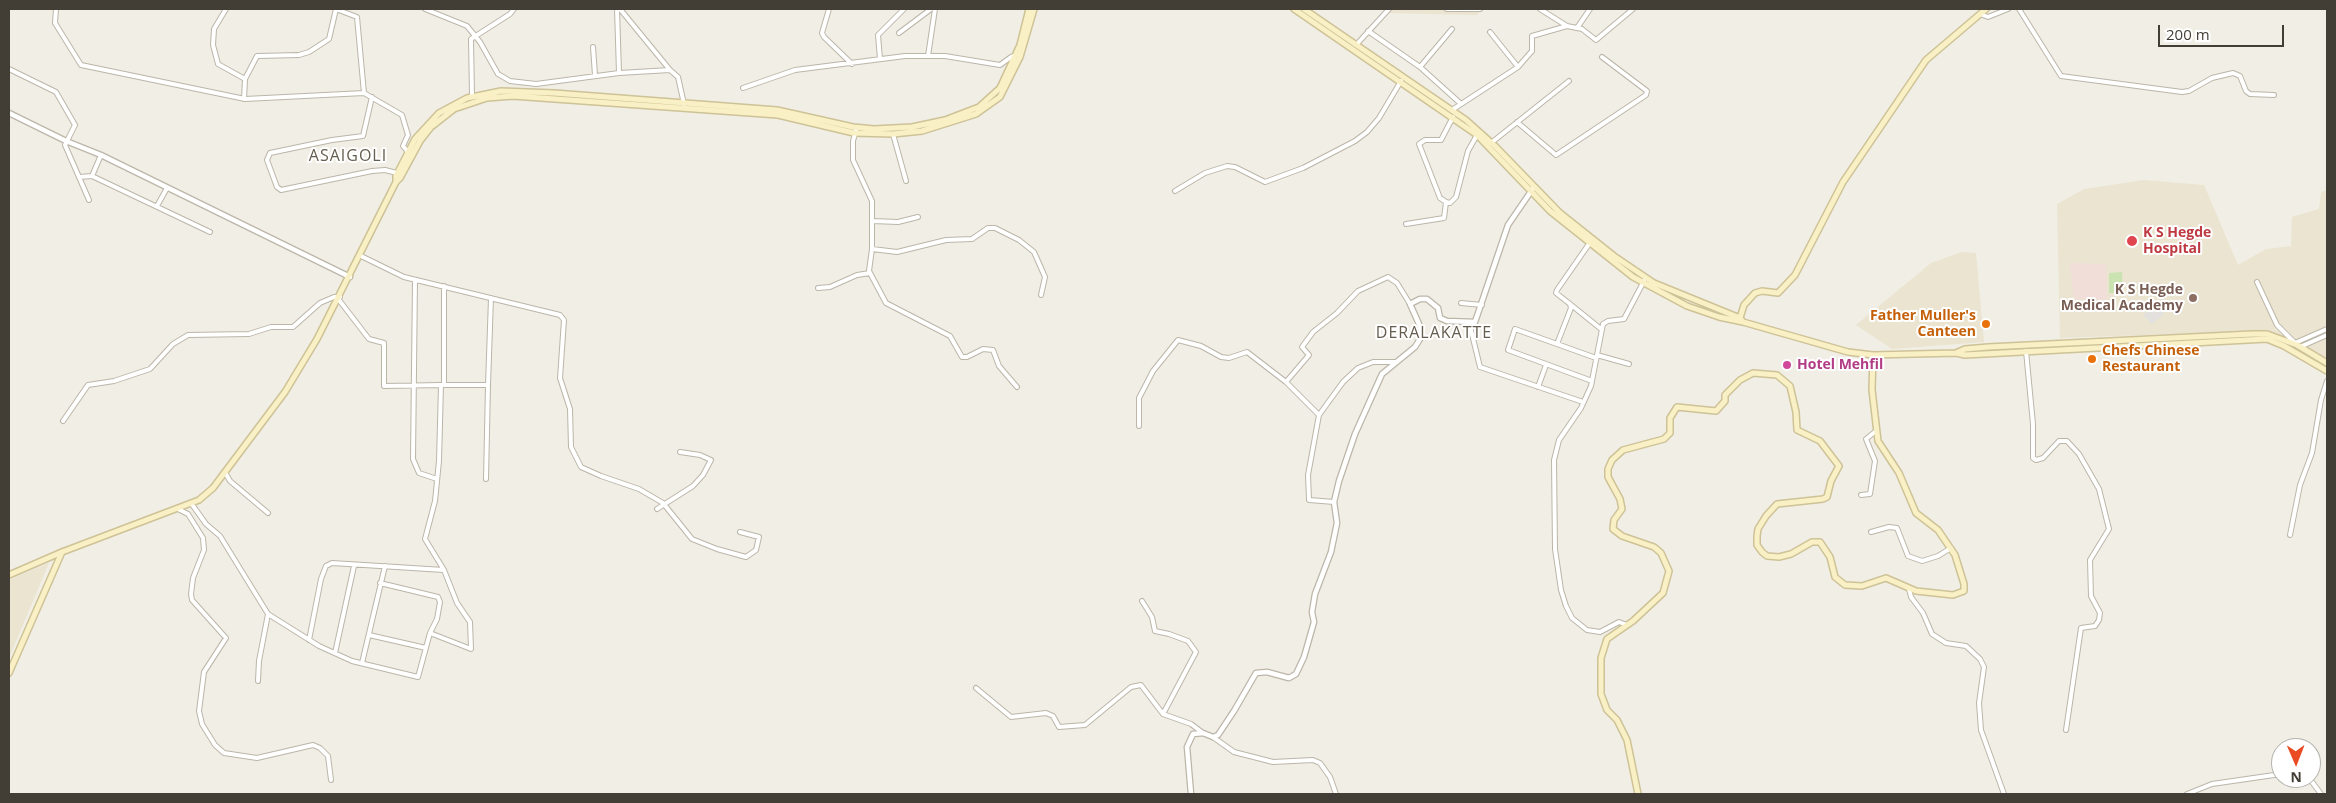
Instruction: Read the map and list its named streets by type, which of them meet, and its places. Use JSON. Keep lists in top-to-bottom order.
{
  "districts": ["ASAIGOLI", "DERALAKATTE"],
  "places": [
    "K S Hegde Hospital",
    "K S Hegde Medical Academy",
    "Father Muller's Canteen",
    "Chefs Chinese Restaurant",
    "Hotel Mehfil"
  ],
  "scale_bar": "200 m",
  "north": "bottom"
}
